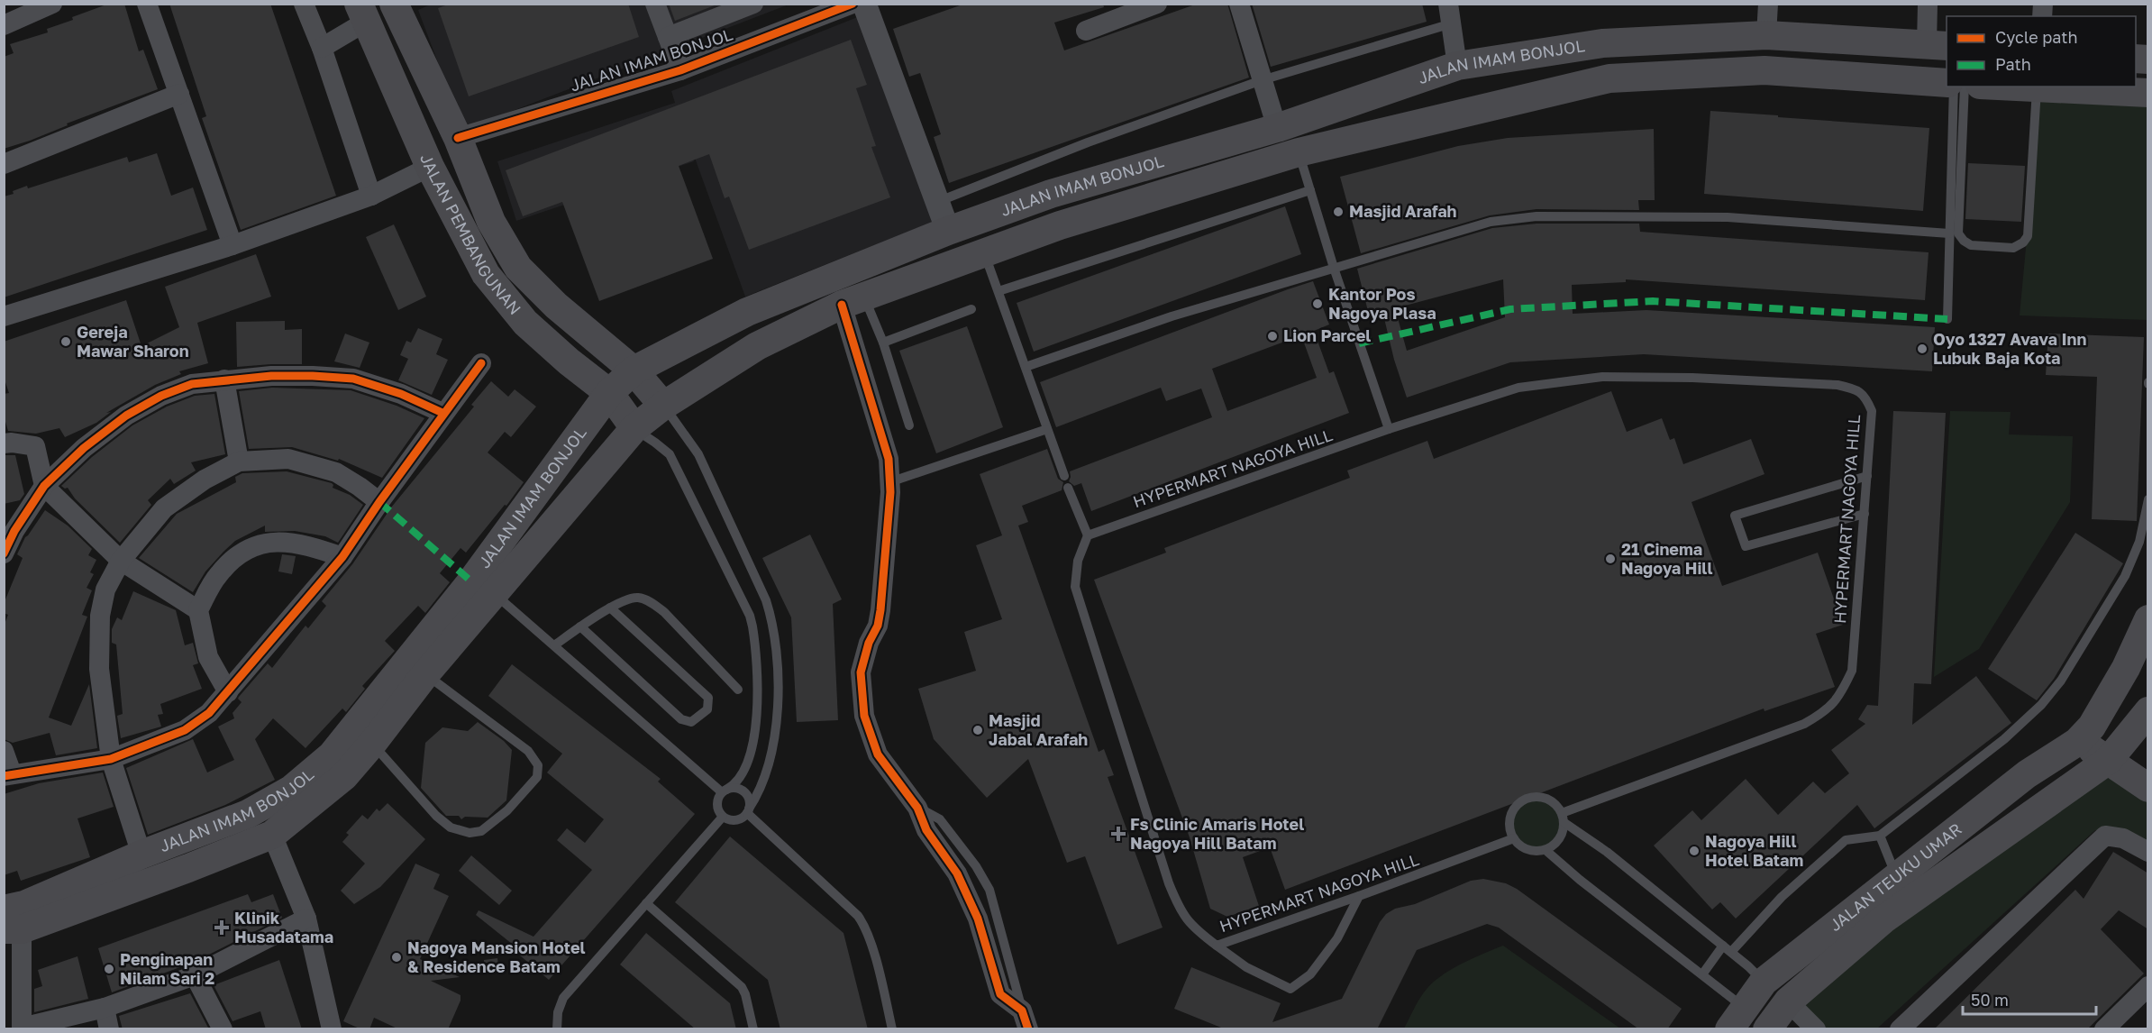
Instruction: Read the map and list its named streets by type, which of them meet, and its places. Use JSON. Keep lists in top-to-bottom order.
{
  "streets": {
    "main road": ["JALAN IMAM BONJOL", "JALAN PEMBANGUNAN", "JALAN TEUKU UMAR"],
    "lane": ["HYPERMART NAGOYA HILL"]
  },
  "crossings": [
    ["JALAN IMAM BONJOL", "JALAN PEMBANGUNAN"]
  ],
  "places": {
    "other": [
      "Masjid Arafah",
      "Kantor Pos Nagoya Plasa",
      "Lion Parcel",
      "Gereja Mawar Sharon",
      "Oyo 1327 Avava Inn Lubuk Baja Kota",
      "21 Cinema Nagoya Hill",
      "Masjid Jabal Arafah",
      "Nagoya Hill Hotel Batam",
      "Nagoya Mansion Hotel & Residence Batam",
      "Penginapan Nilam Sari 2"
    ],
    "health": ["Fs Clinic Amaris Hotel Nagoya Hill Batam", "Klinik Husadatama"]
  },
  "legend": ["Cycle path", "Path"],
  "scale_bar": "50 m"
}
